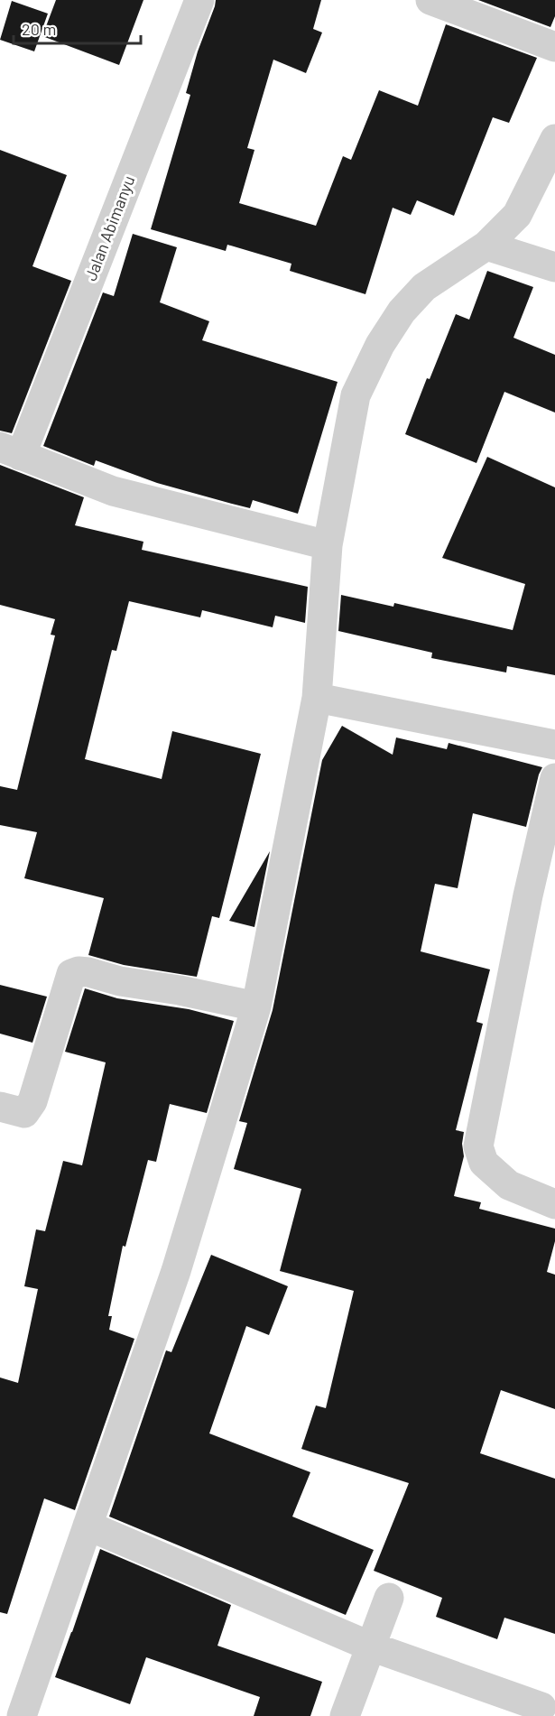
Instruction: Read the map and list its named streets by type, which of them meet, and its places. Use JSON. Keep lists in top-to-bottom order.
{
  "streets": {
    "street": ["Jalan Abimanyu"]
  },
  "scale_bar": "20 m"
}
